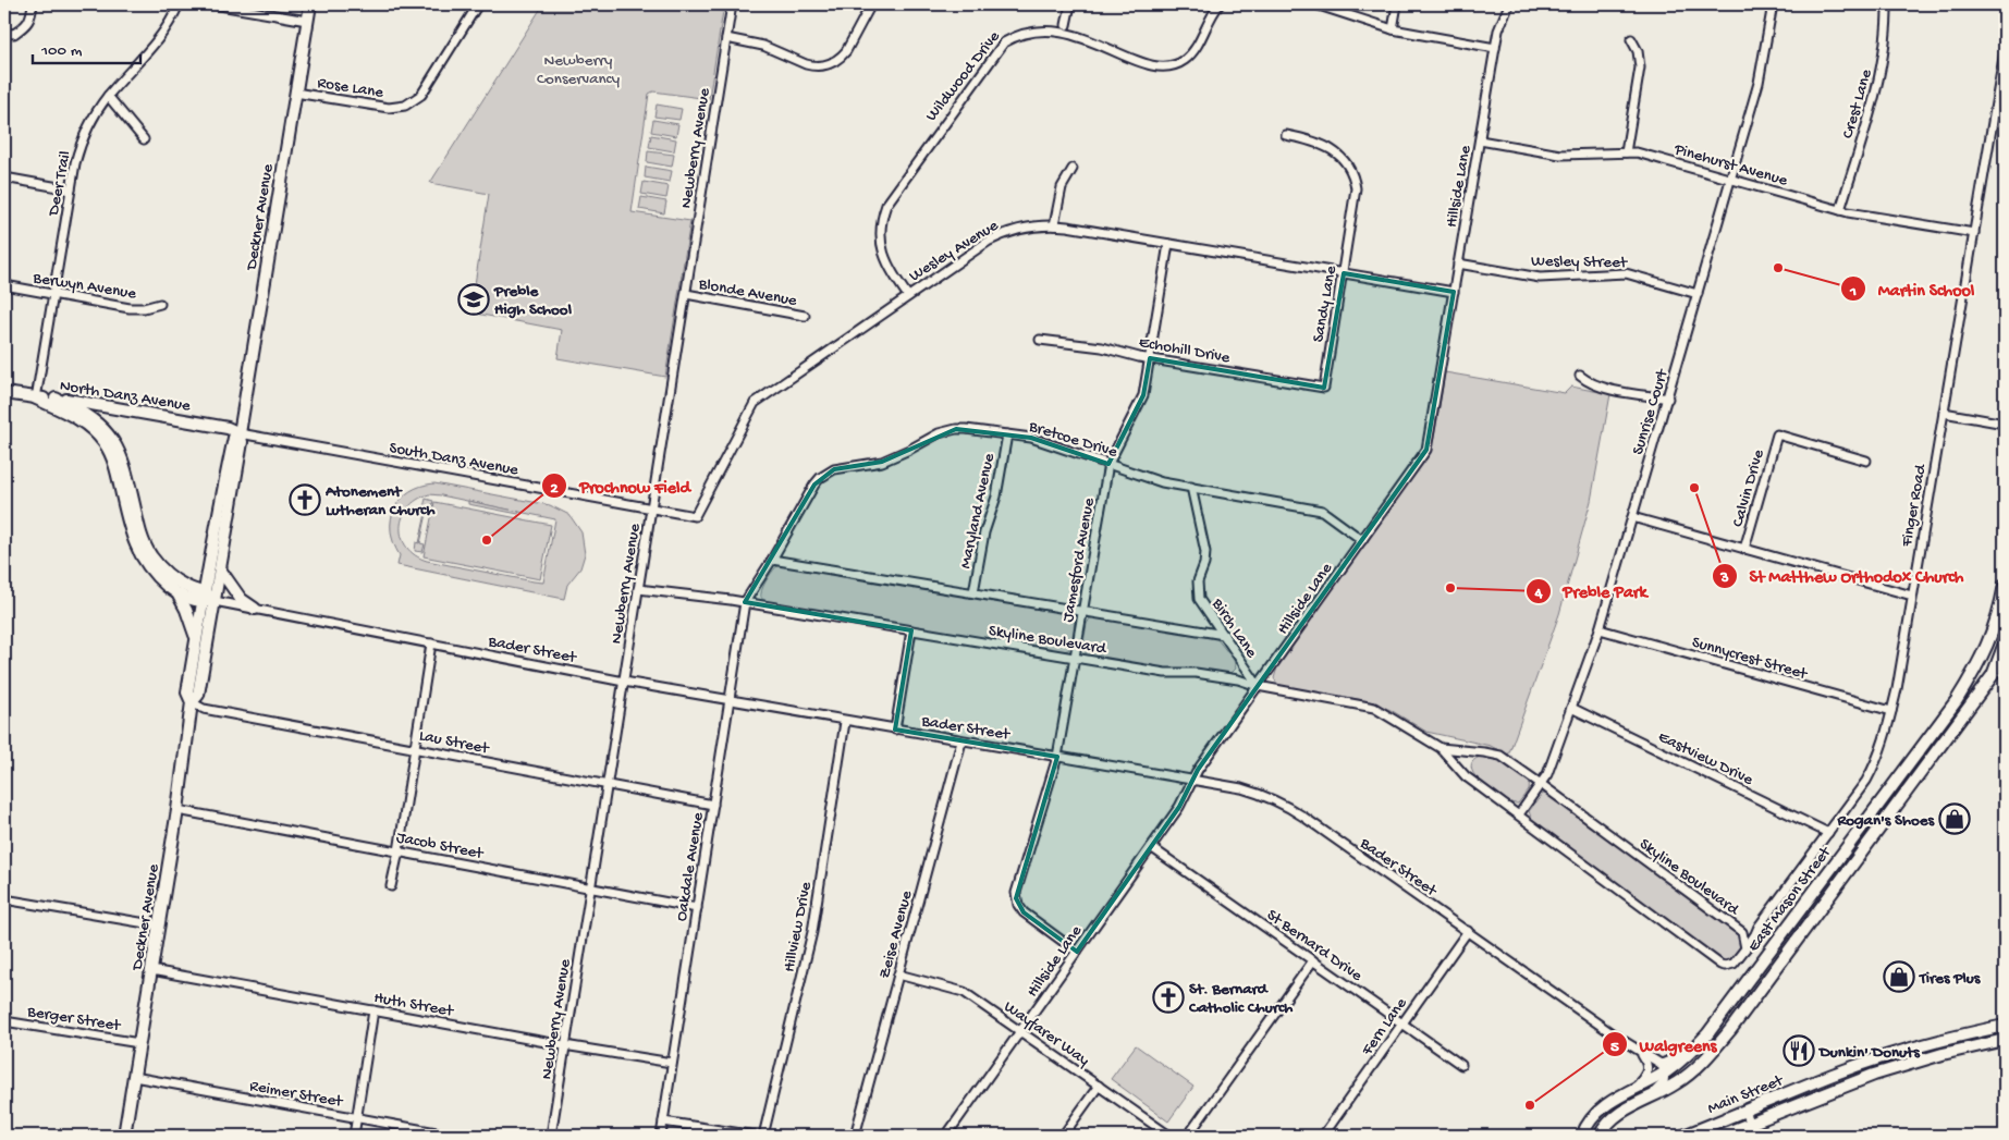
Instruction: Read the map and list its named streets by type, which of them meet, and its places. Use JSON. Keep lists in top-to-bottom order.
{
  "streets": {
    "street": [
      "Wildwood Drive",
      "Rose Lane",
      "Crest Lane",
      "Newberry Avenue",
      "Pinehurst Avenue",
      "Deer Trail",
      "Hillside Lane",
      "Deckner Avenue",
      "Wesley Avenue",
      "Wesley Street",
      "Berwyn Avenue",
      "Blonde Avenue",
      "Sandy Lane",
      "Echohill Drive",
      "North Danz Avenue",
      "Sunrise Court",
      "Bretcoe Drive",
      "South Danz Avenue",
      "Calvin Drive",
      "Finger Road",
      "Maryland Avenue",
      "Jamesford Avenue",
      "Birch Lane",
      "Skyline Boulevard",
      "Bader Street",
      "Sunnycrest Street",
      "Lau Street",
      "Eastview Drive",
      "Jacob Street",
      "Oakdale Avenue",
      "East Mason Street",
      "Hillview Drive",
      "Zeise Avenue",
      "St Bernard Drive",
      "Huth Street",
      "Berger Street",
      "Fern Lane",
      "Wayfarer Way",
      "Reimer Street",
      "Main Street"
    ]
  },
  "crossings": [
    ["Wildwood Drive", "Wesley Avenue"],
    ["Rose Lane", "Deckner Avenue"],
    ["Crest Lane", "Pinehurst Avenue"],
    ["Newberry Avenue", "Blonde Avenue"],
    ["Newberry Avenue", "South Danz Avenue"],
    ["Newberry Avenue", "Skyline Boulevard"],
    ["Newberry Avenue", "Bader Street"],
    ["Newberry Avenue", "Lau Street"],
    ["Newberry Avenue", "Jacob Street"],
    ["Newberry Avenue", "Huth Street"],
    ["Pinehurst Avenue", "Hillside Lane"],
    ["Pinehurst Avenue", "Sunrise Court"],
    ["Pinehurst Avenue", "Finger Road"],
    ["Deer Trail", "Berwyn Avenue"],
    ["Deer Trail", "North Danz Avenue"],
    ["Hillside Lane", "Wesley Avenue"],
    ["Hillside Lane", "Wesley Street"],
    ["Hillside Lane", "Bretcoe Drive"],
    ["Hillside Lane", "Jamesford Avenue"],
    ["Hillside Lane", "Birch Lane"],
    ["Hillside Lane", "Skyline Boulevard"],
    ["Hillside Lane", "Bader Street"],
    ["Hillside Lane", "St Bernard Drive"],
    ["Hillside Lane", "Wayfarer Way"],
    ["Deckner Avenue", "North Danz Avenue"],
    ["Deckner Avenue", "South Danz Avenue"],
    ["Deckner Avenue", "Bader Street"],
    ["Deckner Avenue", "Lau Street"],
    ["Deckner Avenue", "Jacob Street"],
    ["Deckner Avenue", "Huth Street"],
    ["Deckner Avenue", "Berger Street"],
    ["Deckner Avenue", "Reimer Street"],
    ["Wesley Avenue", "Sandy Lane"],
    ["Wesley Avenue", "South Danz Avenue"],
    ["Wesley Avenue", "Jamesford Avenue"],
    ["Wesley Street", "Sunrise Court"],
    ["Sandy Lane", "Echohill Drive"],
    ["Echohill Drive", "Jamesford Avenue"],
    ["North Danz Avenue", "South Danz Avenue"],
    ["Sunrise Court", "Skyline Boulevard"],
    ["Sunrise Court", "Sunnycrest Street"],
    ["Sunrise Court", "Eastview Drive"],
    ["Bretcoe Drive", "Maryland Avenue"],
    ["Bretcoe Drive", "Jamesford Avenue"],
    ["Bretcoe Drive", "Birch Lane"],
    ["Bretcoe Drive", "Skyline Boulevard"],
    ["Bretcoe Drive", "Oakdale Avenue"],
    ["Finger Road", "Skyline Boulevard"],
    ["Finger Road", "Sunnycrest Street"],
    ["Finger Road", "Eastview Drive"],
    ["Maryland Avenue", "Skyline Boulevard"],
    ["Jamesford Avenue", "Skyline Boulevard"],
    ["Jamesford Avenue", "Bader Street"],
    ["Birch Lane", "Skyline Boulevard"],
    ["Skyline Boulevard", "Oakdale Avenue"],
    ["Bader Street", "Oakdale Avenue"],
    ["Bader Street", "East Mason Street"],
    ["Bader Street", "Hillview Drive"],
    ["Bader Street", "Zeise Avenue"],
    ["Bader Street", "Fern Lane"],
    ["Lau Street", "Oakdale Avenue"],
    ["Jacob Street", "Oakdale Avenue"],
    ["Oakdale Avenue", "Huth Street"],
    ["Zeise Avenue", "Wayfarer Way"],
    ["St Bernard Drive", "Fern Lane"]
  ],
  "parks": ["Newberry Conservancy"],
  "places": {
    "other": [
      "Martin School",
      "St Matthew Orthodox Church",
      "Prochnow Field",
      "Preble Park",
      "Walgreens"
    ],
    "school or university": ["Preble High School"],
    "church": ["Atonement Lutheran Church", "St. Bernard Catholic Church"],
    "shop": ["Rogan's Shoes", "Tires Plus"],
    "restaurant": ["Dunkin' Donuts"]
  },
  "scale_bar": "100 m"
}
